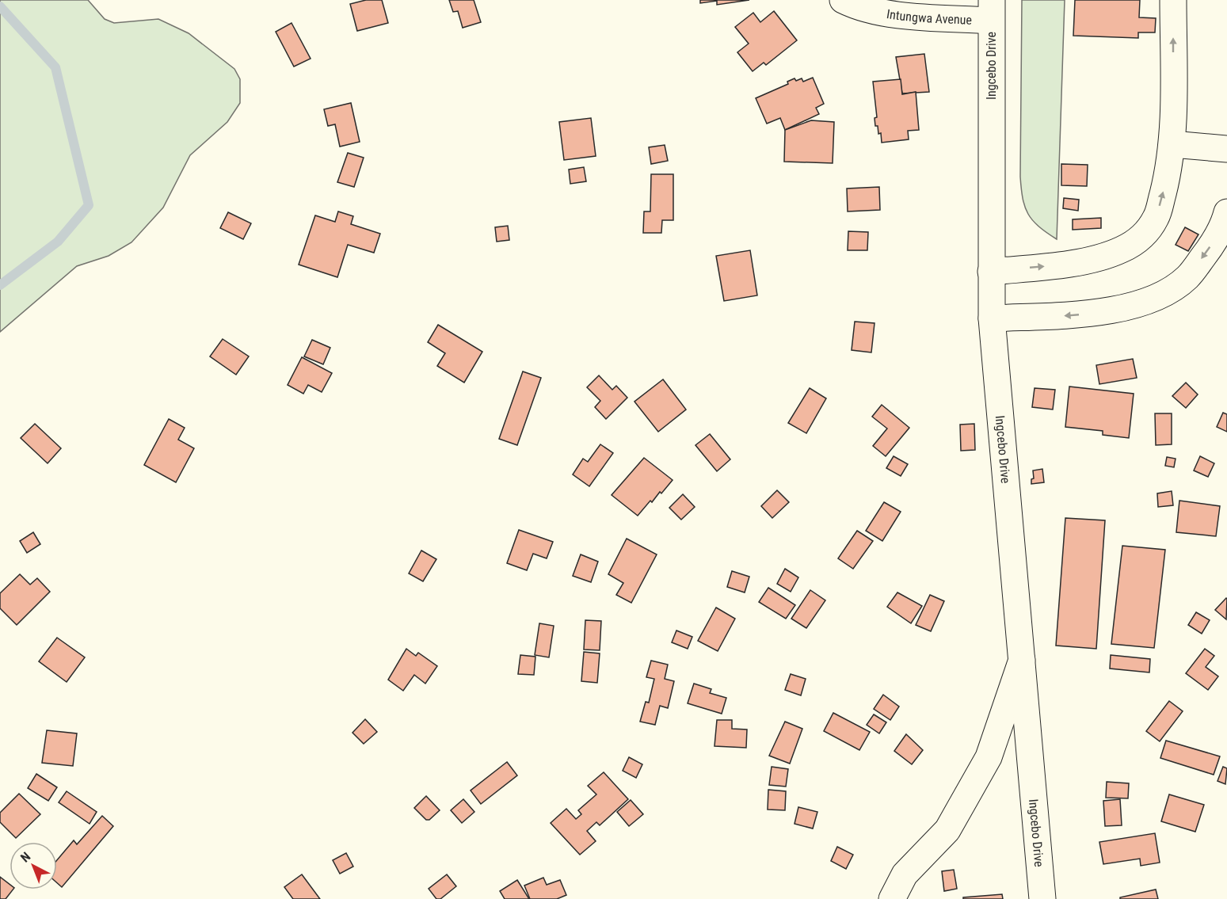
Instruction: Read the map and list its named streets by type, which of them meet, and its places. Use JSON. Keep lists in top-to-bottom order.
{
  "streets": {
    "main road": ["Intungwa Avenue", "Ingcebo Drive"]
  },
  "crossings": [
    ["Intungwa Avenue", "Ingcebo Drive"]
  ],
  "north": "top left"
}
